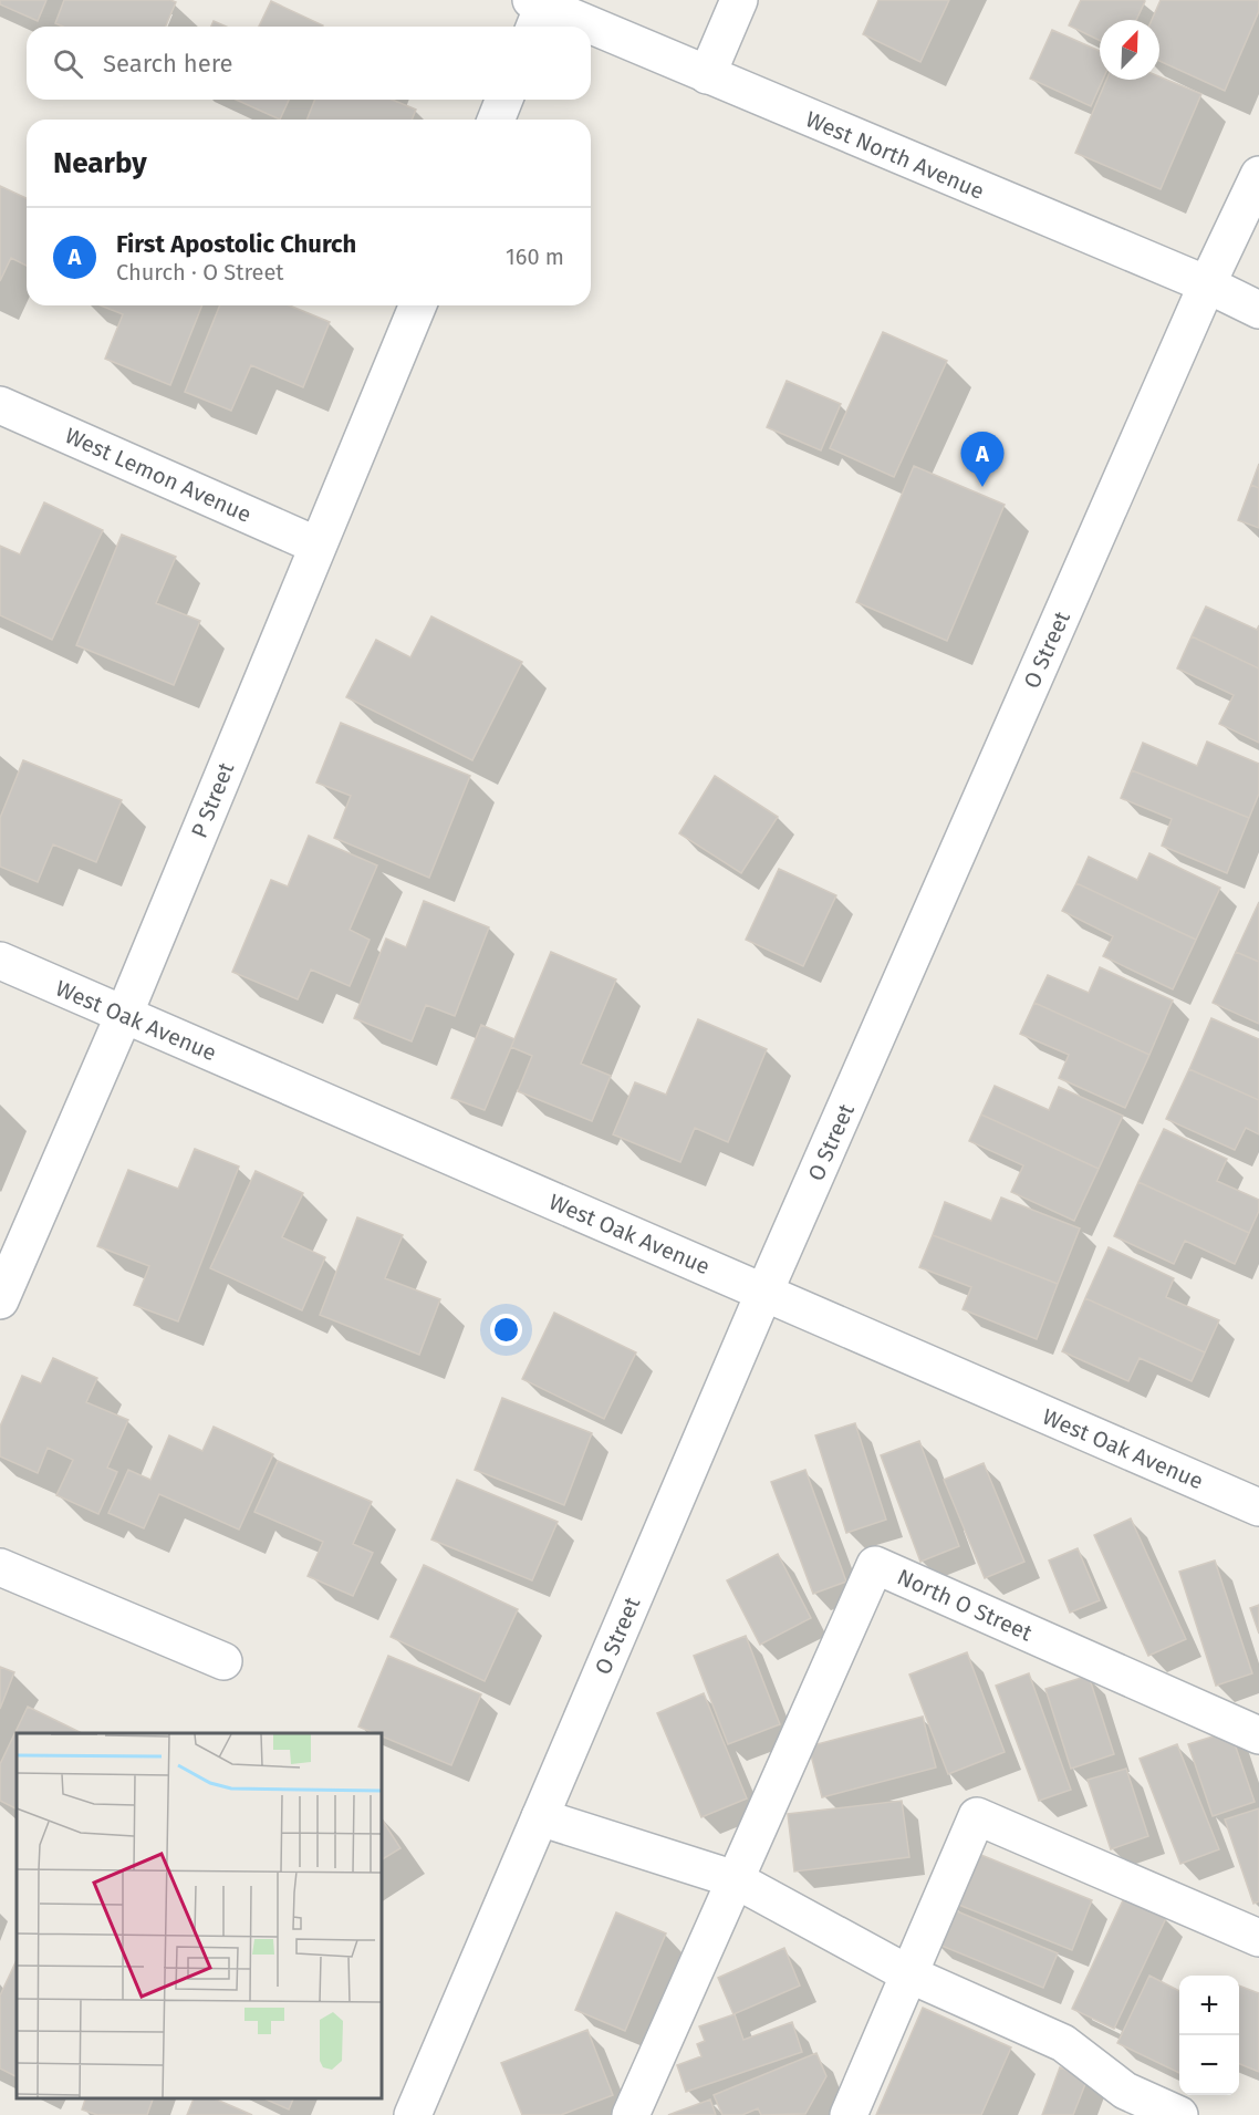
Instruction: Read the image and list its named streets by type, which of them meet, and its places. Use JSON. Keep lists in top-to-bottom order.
{
  "streets": {
    "street": [
      "West North Avenue",
      "West Lemon Avenue",
      "O Street",
      "P Street",
      "West Oak Avenue",
      "North O Street"
    ]
  },
  "crossings": [
    ["West North Avenue", "O Street"],
    ["West Lemon Avenue", "P Street"],
    ["O Street", "West Oak Avenue"],
    ["P Street", "West Oak Avenue"]
  ],
  "north": "top right",
  "page": {
    "search": "Search here",
    "heading": "Nearby",
    "list": [
      {
        "mark": "A",
        "name": "First Apostolic Church",
        "note": "Church · O Street",
        "value": "160 m"
      }
    ],
    "pins": "A",
    "map_buttons": ["+", "−"]
  }
}
